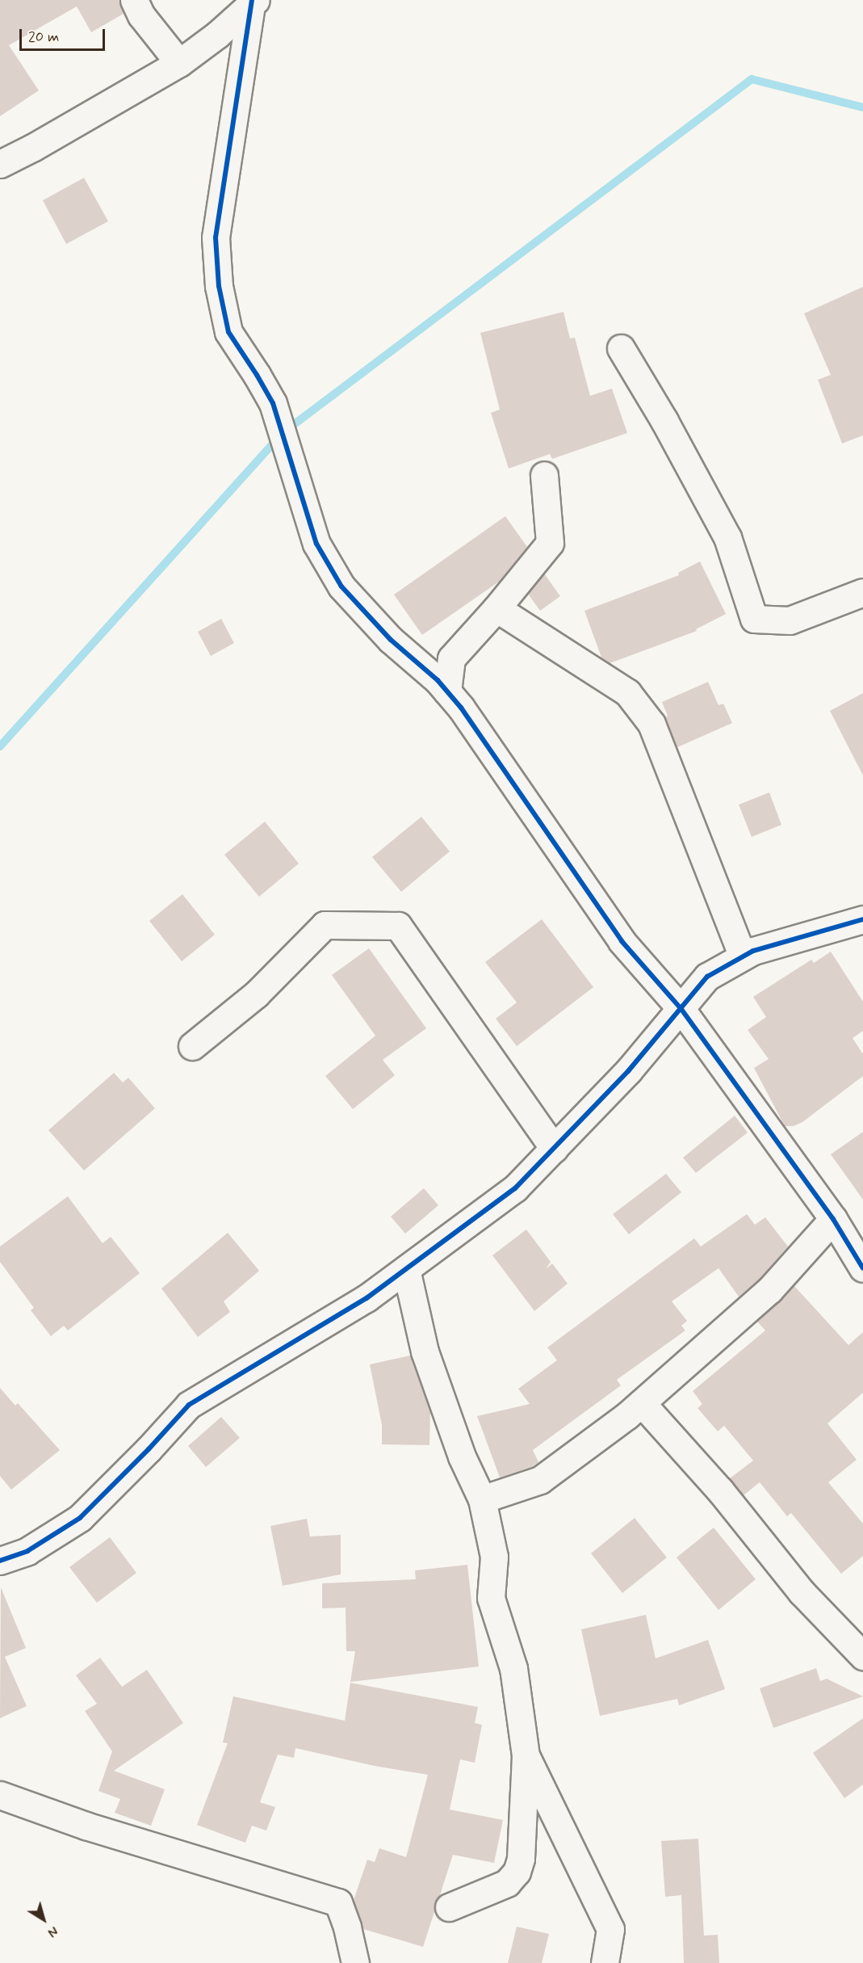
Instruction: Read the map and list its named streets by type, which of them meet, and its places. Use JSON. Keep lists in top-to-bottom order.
{
  "scale_bar": "20 m",
  "north": "bottom right"
}
